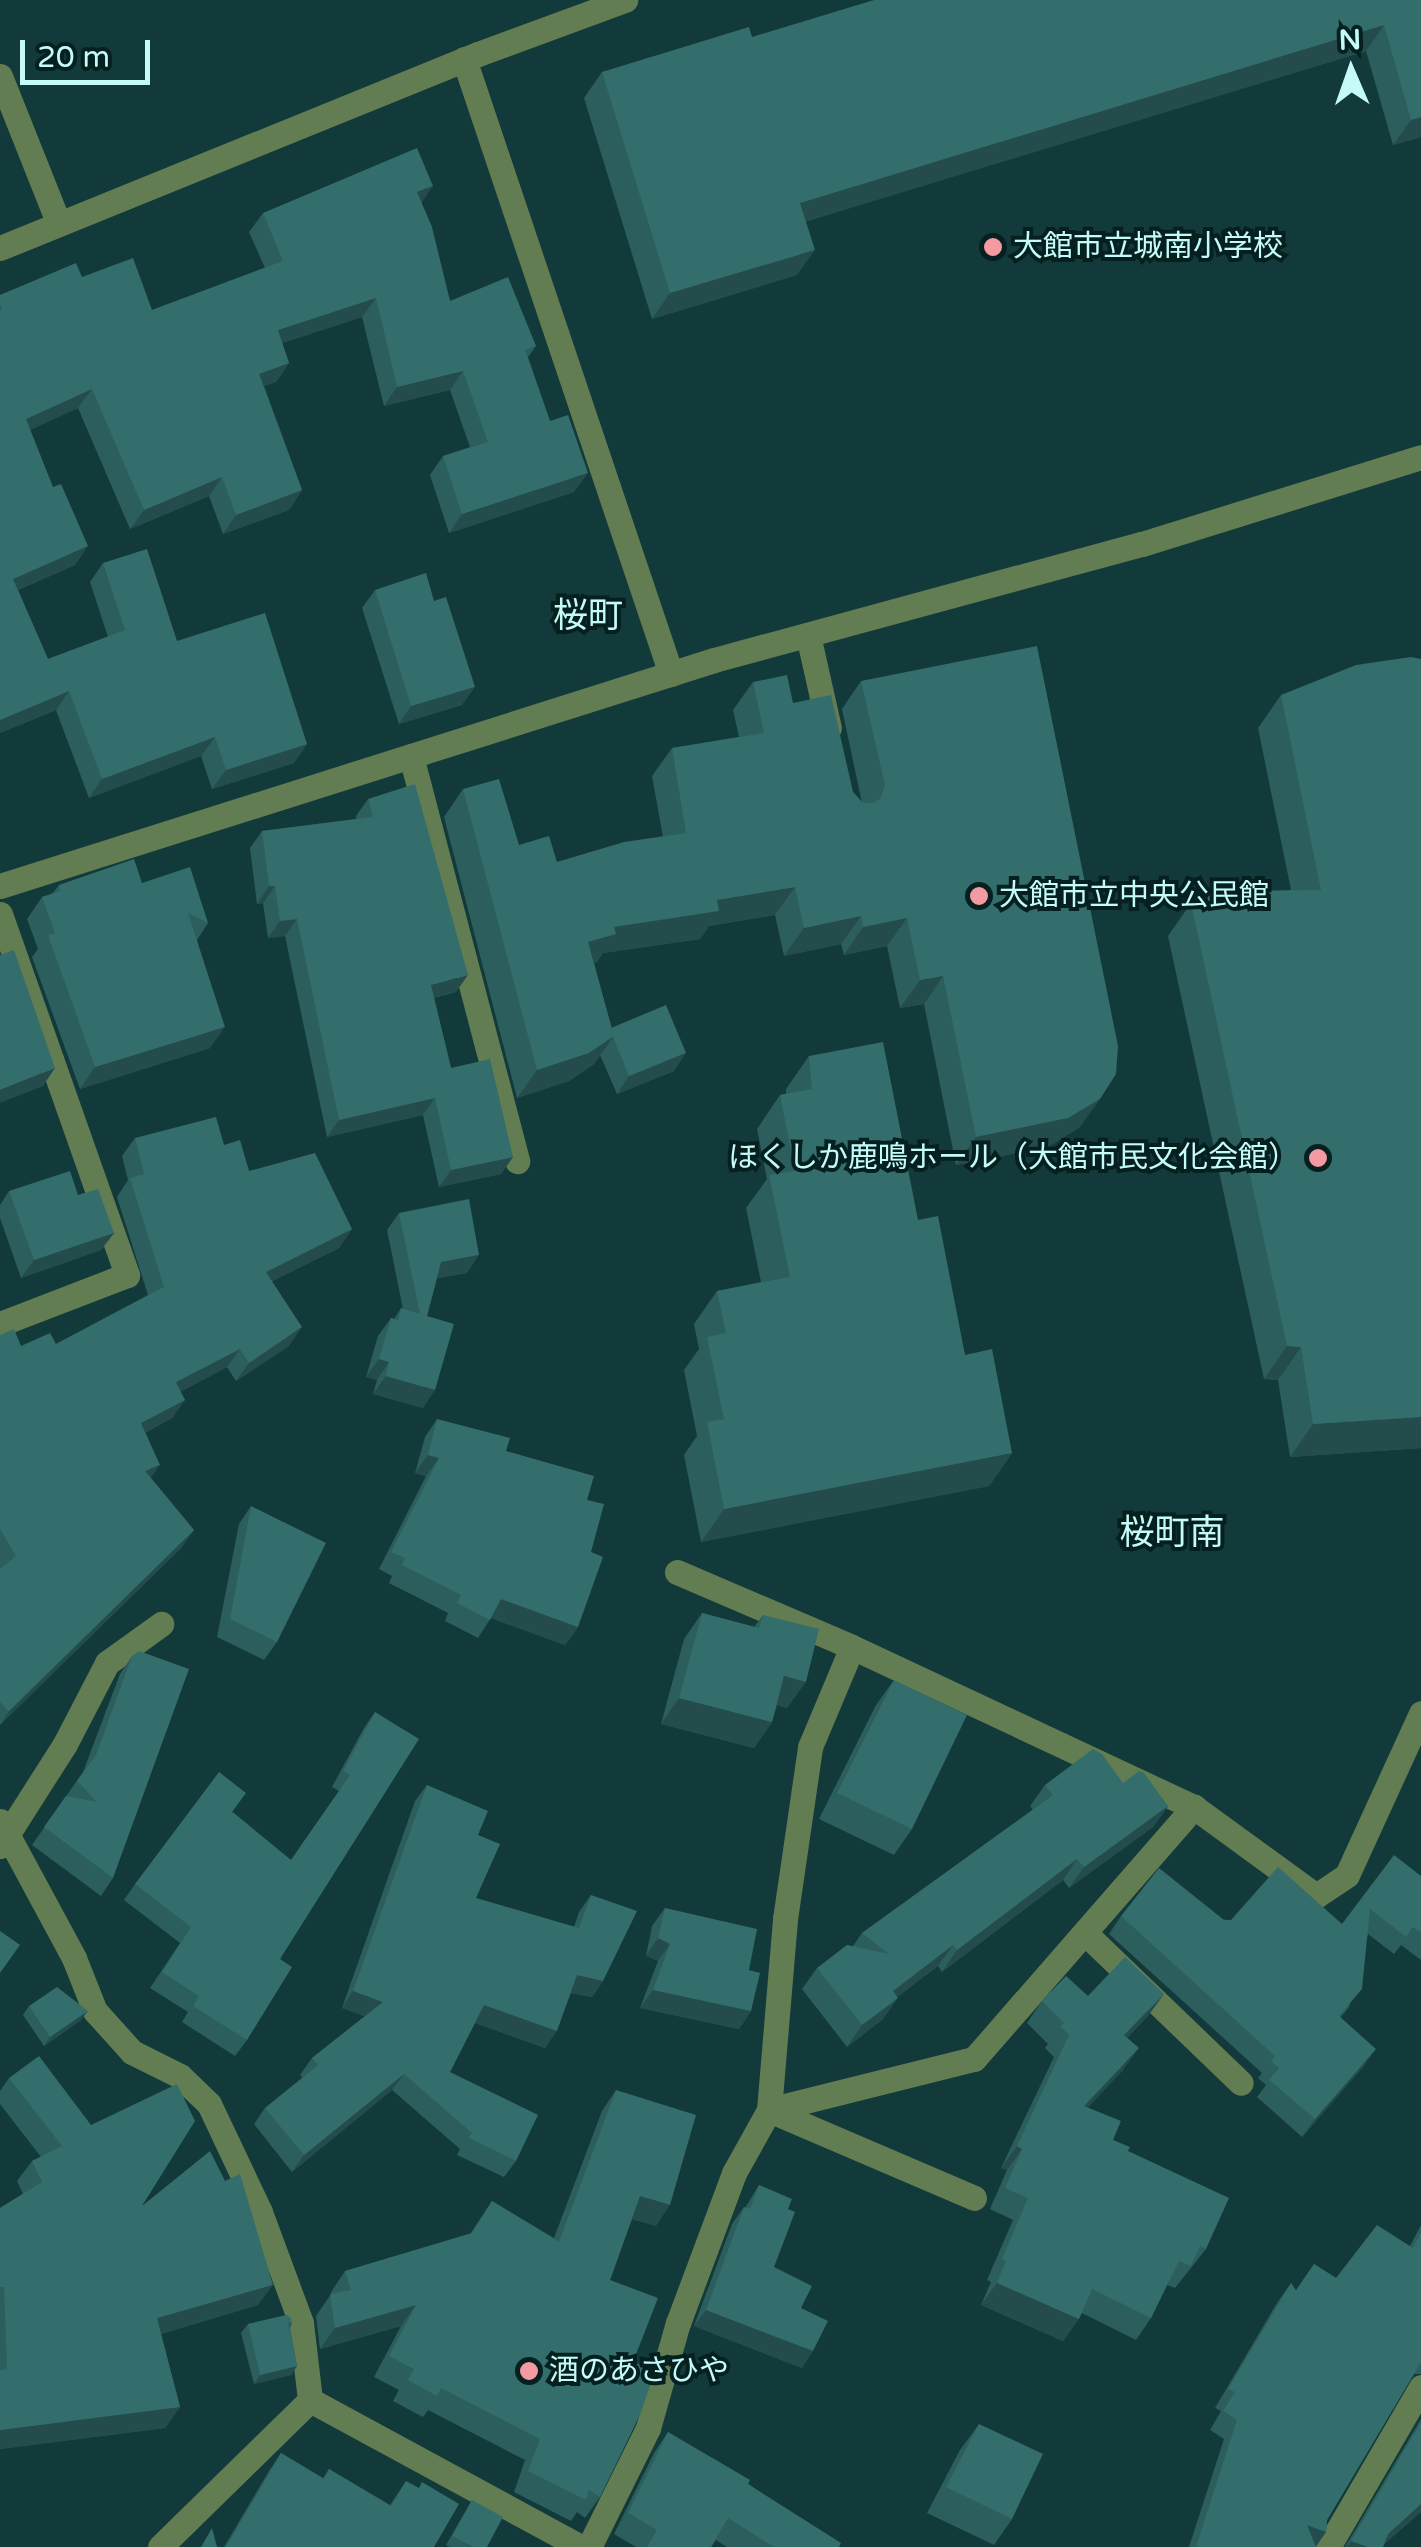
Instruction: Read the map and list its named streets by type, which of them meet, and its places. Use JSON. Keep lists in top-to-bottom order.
{
  "districts": ["桜町", "桜町南"],
  "places": [
    "大館市立城南小学校",
    "大館市立中央公民館",
    "ほくしか鹿鳴ホール（大館市民文化会館）",
    "酒のあさひや"
  ],
  "scale_bar": "20 m",
  "north": "top"
}
